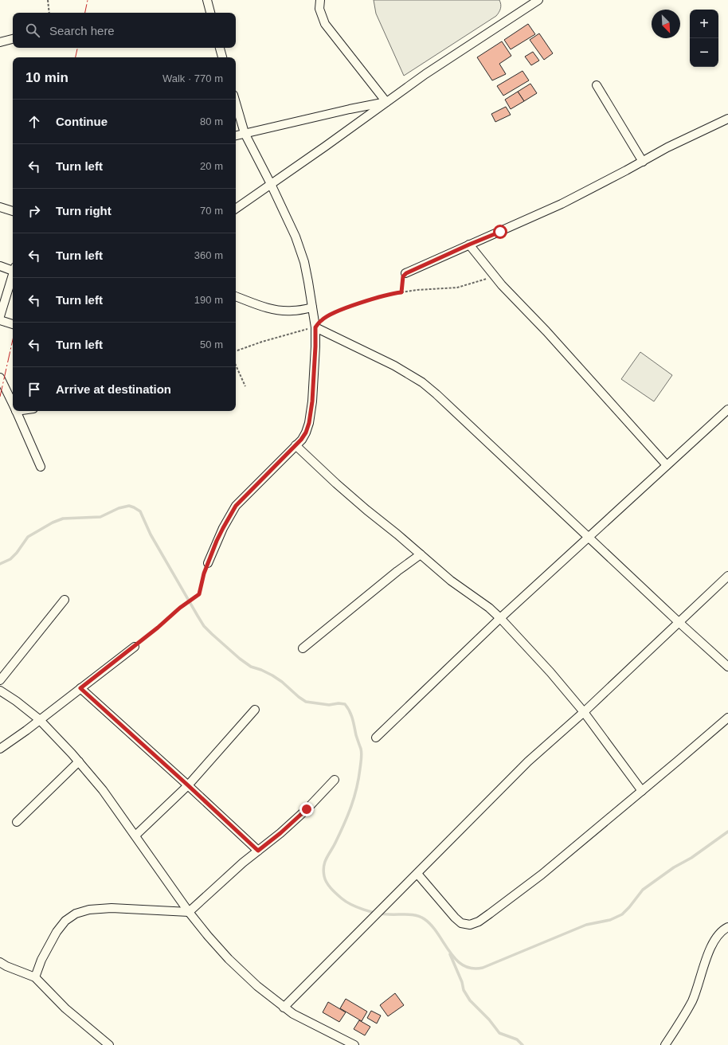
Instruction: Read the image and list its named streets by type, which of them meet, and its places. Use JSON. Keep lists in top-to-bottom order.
{
  "north": "bottom right",
  "page": {
    "map_buttons": ["+", "−"],
    "search": "Search here",
    "heading": ["10 min", "Walk · 770 m"],
    "list": [
      ["Continue", "80 m"],
      ["Turn left", "20 m"],
      ["Turn right", "70 m"],
      ["Turn left", "360 m"],
      ["Turn left", "190 m"],
      ["Turn left", "50 m"],
      "Arrive at destination"
    ]
  }
}
